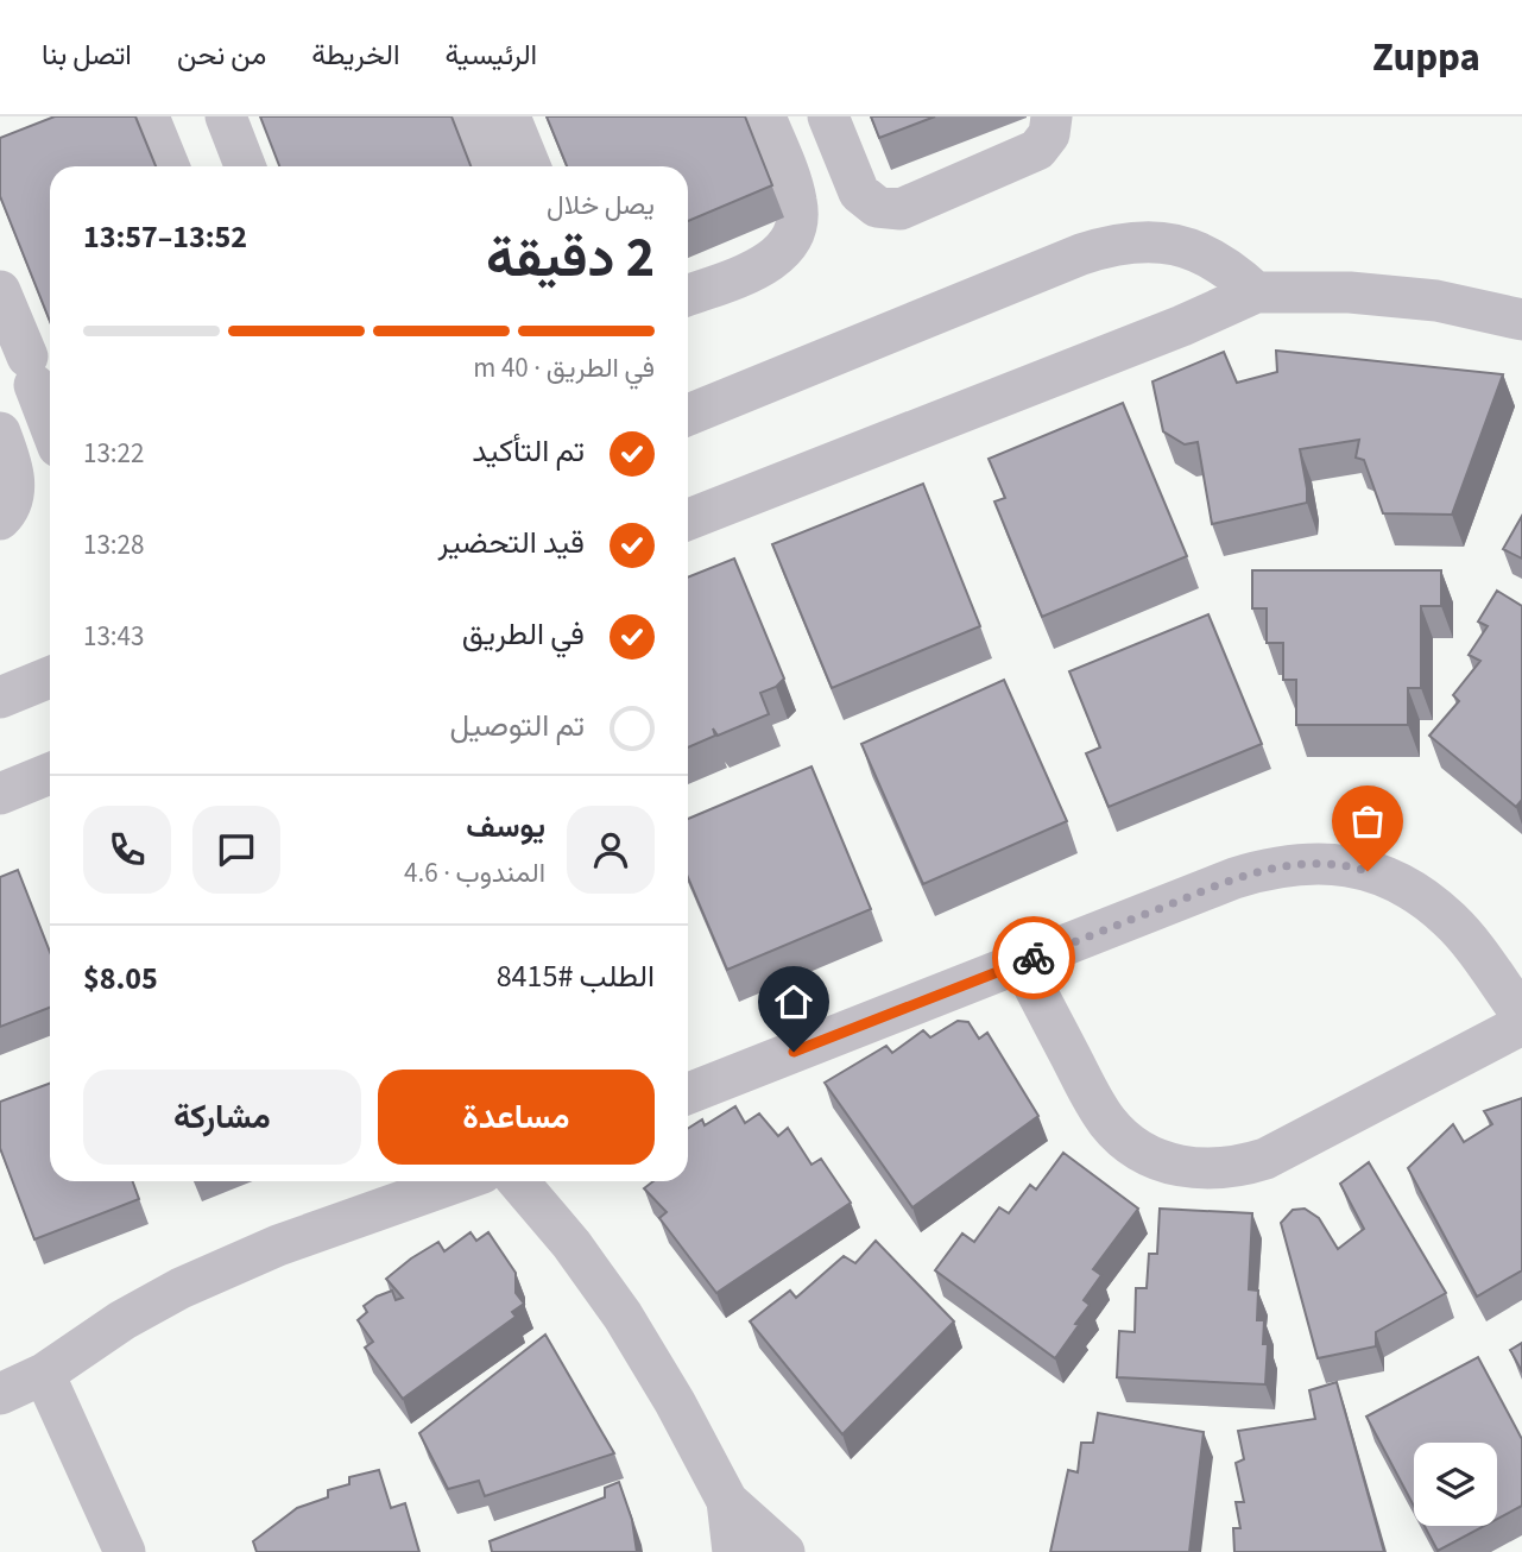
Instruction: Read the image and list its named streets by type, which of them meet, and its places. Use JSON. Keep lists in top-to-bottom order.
{
  "page": {
    "header": "Zuppa",
    "nav": [
      "الرئيسية",
      "الخريطة",
      "من نحن",
      "اتصل بنا"
    ],
    "heading": ["2 دقيقة", "يصل خلال", "13:52–13:57"],
    "panel": [
      "يوسف",
      "المندوب · 4.6",
      "الطلب #8415",
      "$8.05"
    ],
    "bar": "في الطريق · 40 m",
    "list": [
      ["تم التأكيد", "13:22"],
      ["قيد التحضير", "13:28"],
      ["في الطريق", "13:43"],
      "تم التوصيل"
    ],
    "buttons": ["مساعدة", "مشاركة"]
  }
}
